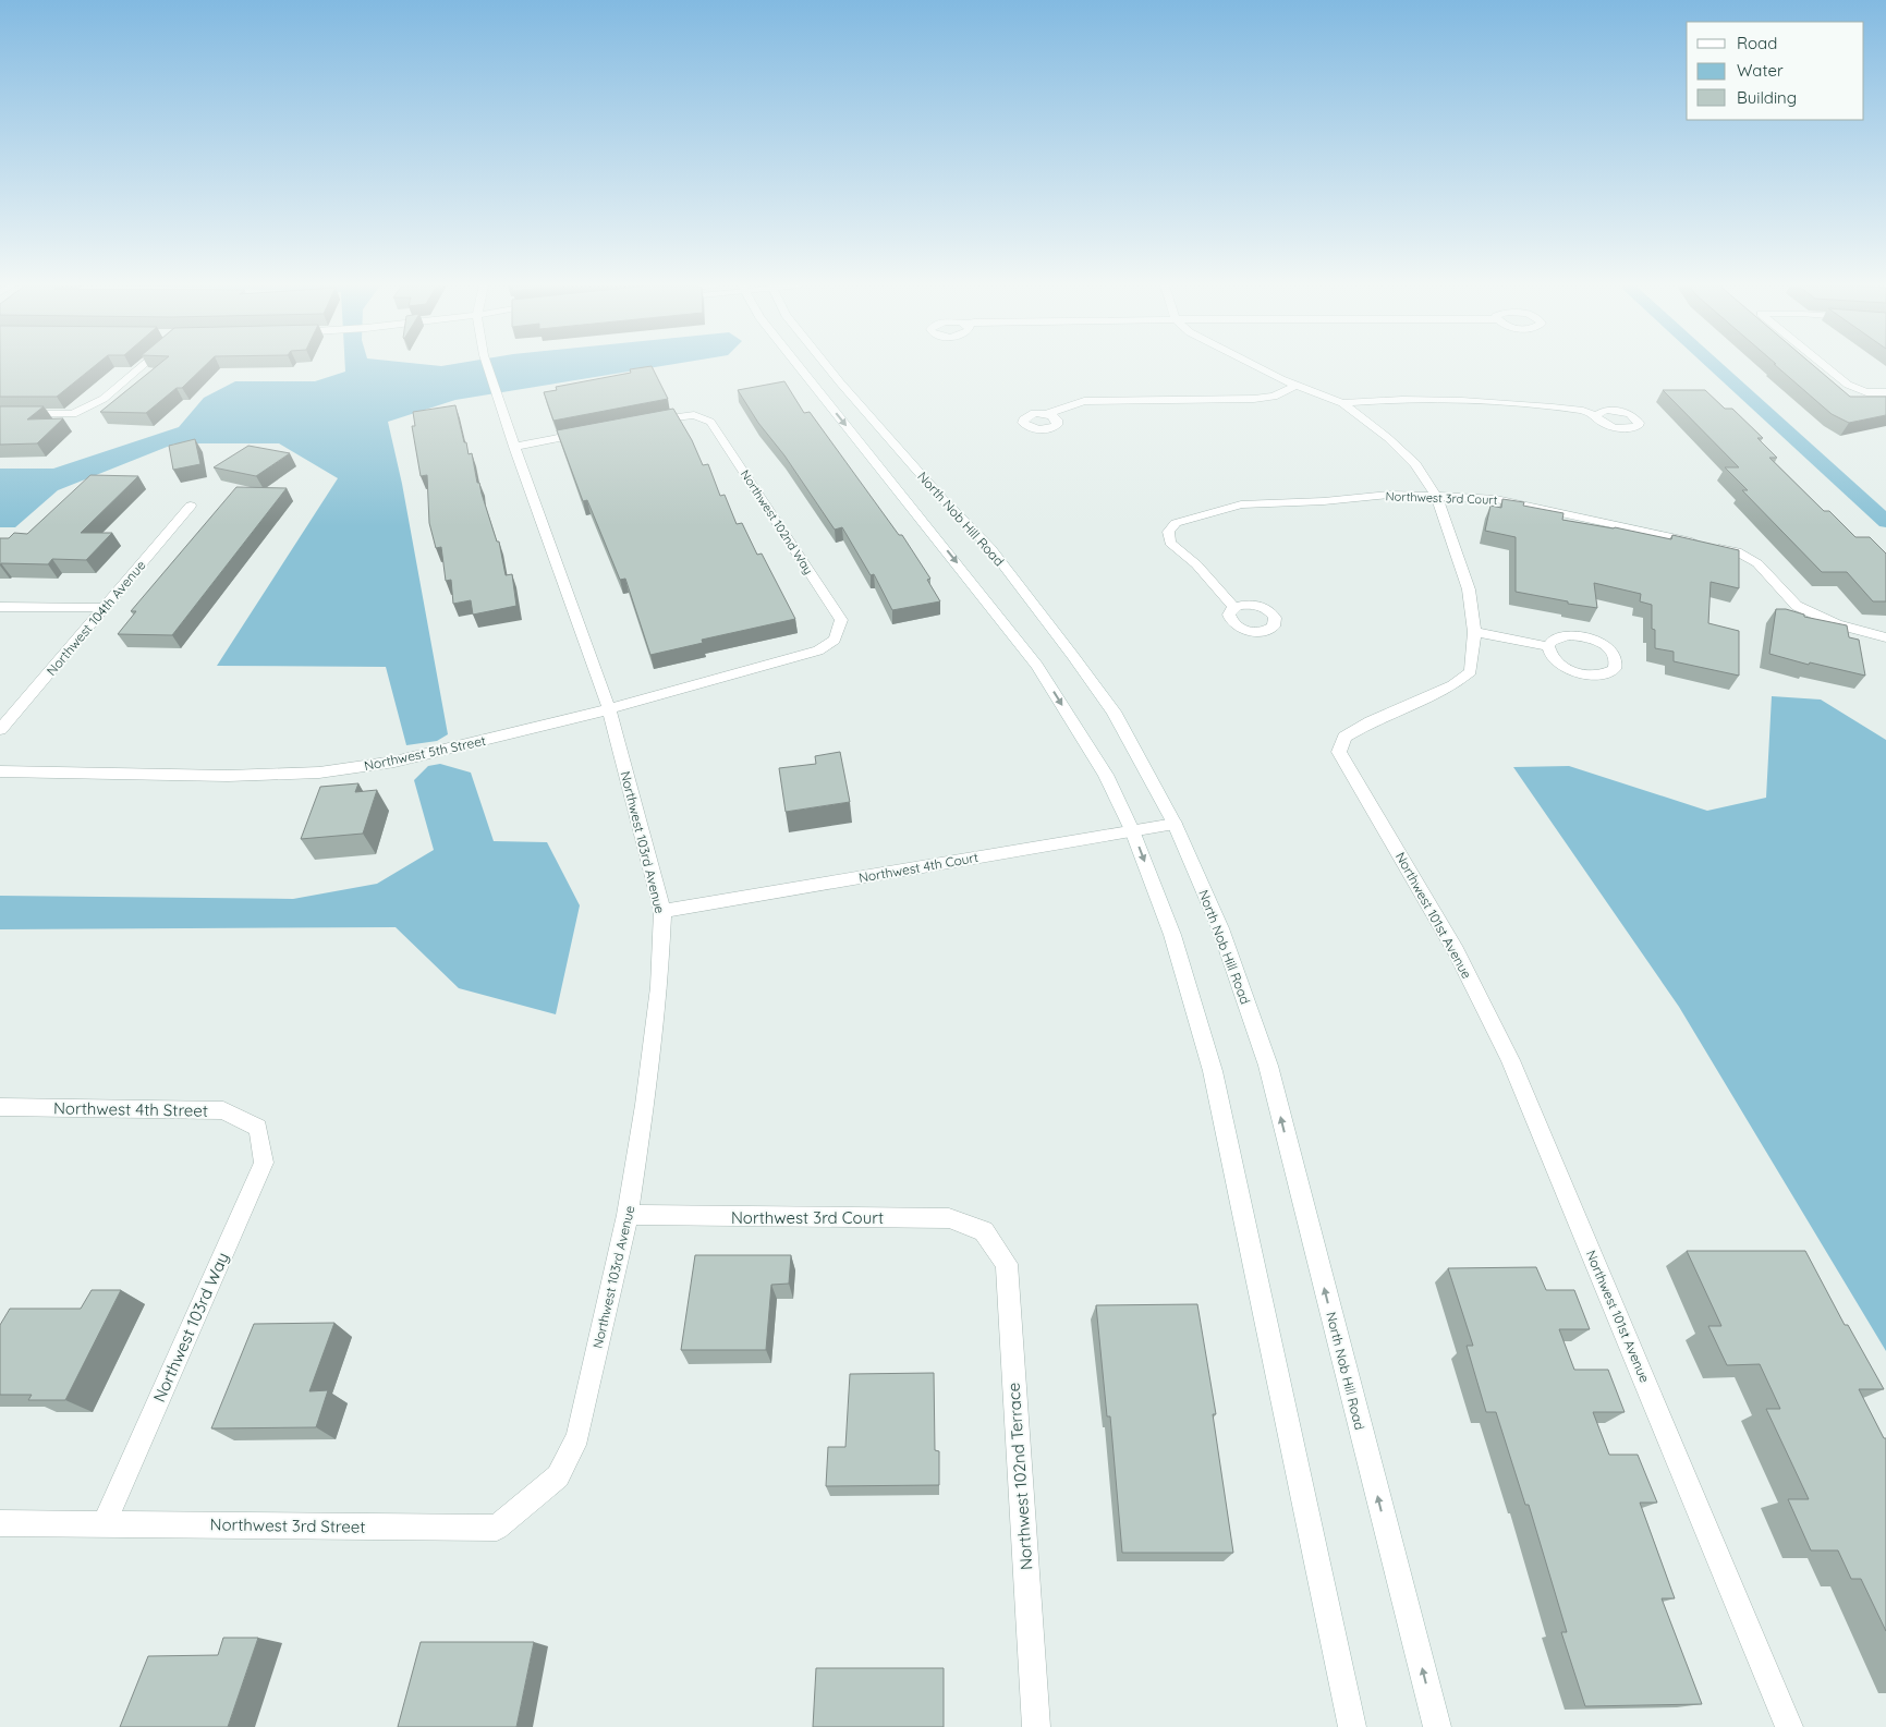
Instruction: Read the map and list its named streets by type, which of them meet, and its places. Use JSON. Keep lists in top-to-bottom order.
{
  "streets": {
    "street": [
      "Northwest 3rd Court",
      "North Nob Hill Road",
      "Northwest 102nd Way",
      "Northwest 104th Avenue",
      "Northwest 5th Street",
      "Northwest 103rd Avenue",
      "Northwest 4th Court",
      "Northwest 101st Avenue",
      "Northwest 4th Street",
      "Northwest 103rd Way",
      "Northwest 102nd Terrace",
      "Northwest 3rd Street"
    ]
  },
  "crossings": [
    ["Northwest 3rd Court", "Northwest 103rd Avenue"],
    ["Northwest 3rd Court", "Northwest 101st Avenue"],
    ["Northwest 3rd Court", "Northwest 102nd Terrace"],
    ["North Nob Hill Road", "Northwest 4th Court"],
    ["Northwest 102nd Way", "Northwest 5th Street"],
    ["Northwest 5th Street", "Northwest 103rd Avenue"],
    ["Northwest 103rd Avenue", "Northwest 4th Court"],
    ["Northwest 103rd Avenue", "Northwest 3rd Street"],
    ["Northwest 4th Street", "Northwest 103rd Way"],
    ["Northwest 103rd Way", "Northwest 3rd Street"]
  ],
  "legend": ["Road", "Water", "Building"]
}
